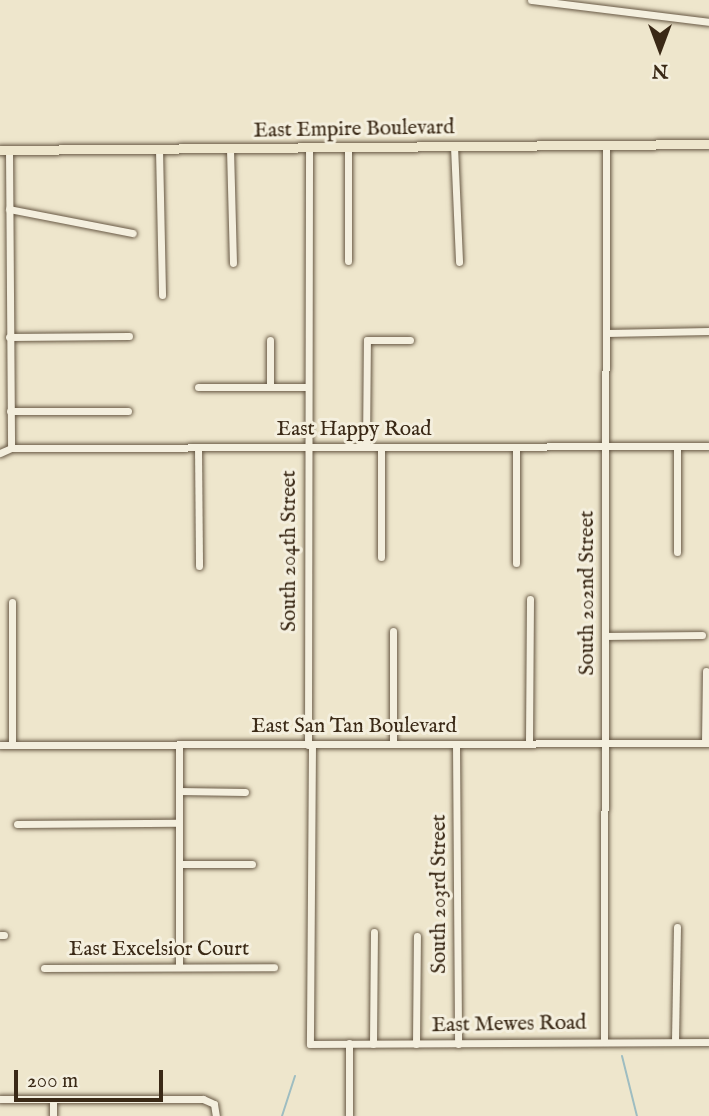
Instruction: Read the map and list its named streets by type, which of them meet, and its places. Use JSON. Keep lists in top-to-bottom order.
{
  "streets": {
    "main road": ["East Empire Boulevard"],
    "street": [
      "East Happy Road",
      "South 204th Street",
      "South 202nd Street",
      "East San Tan Boulevard",
      "South 203rd Street",
      "East Excelsior Court",
      "East Mewes Road"
    ]
  },
  "crossings": [
    ["East Empire Boulevard", "South 204th Street"],
    ["East Empire Boulevard", "South 202nd Street"],
    ["East Happy Road", "South 204th Street"],
    ["East Happy Road", "South 202nd Street"],
    ["South 204th Street", "East San Tan Boulevard"],
    ["South 204th Street", "East Mewes Road"],
    ["South 202nd Street", "East San Tan Boulevard"],
    ["South 202nd Street", "East Mewes Road"],
    ["East San Tan Boulevard", "South 203rd Street"],
    ["South 203rd Street", "East Mewes Road"]
  ],
  "scale_bar": "200 m",
  "north": "bottom"
}
